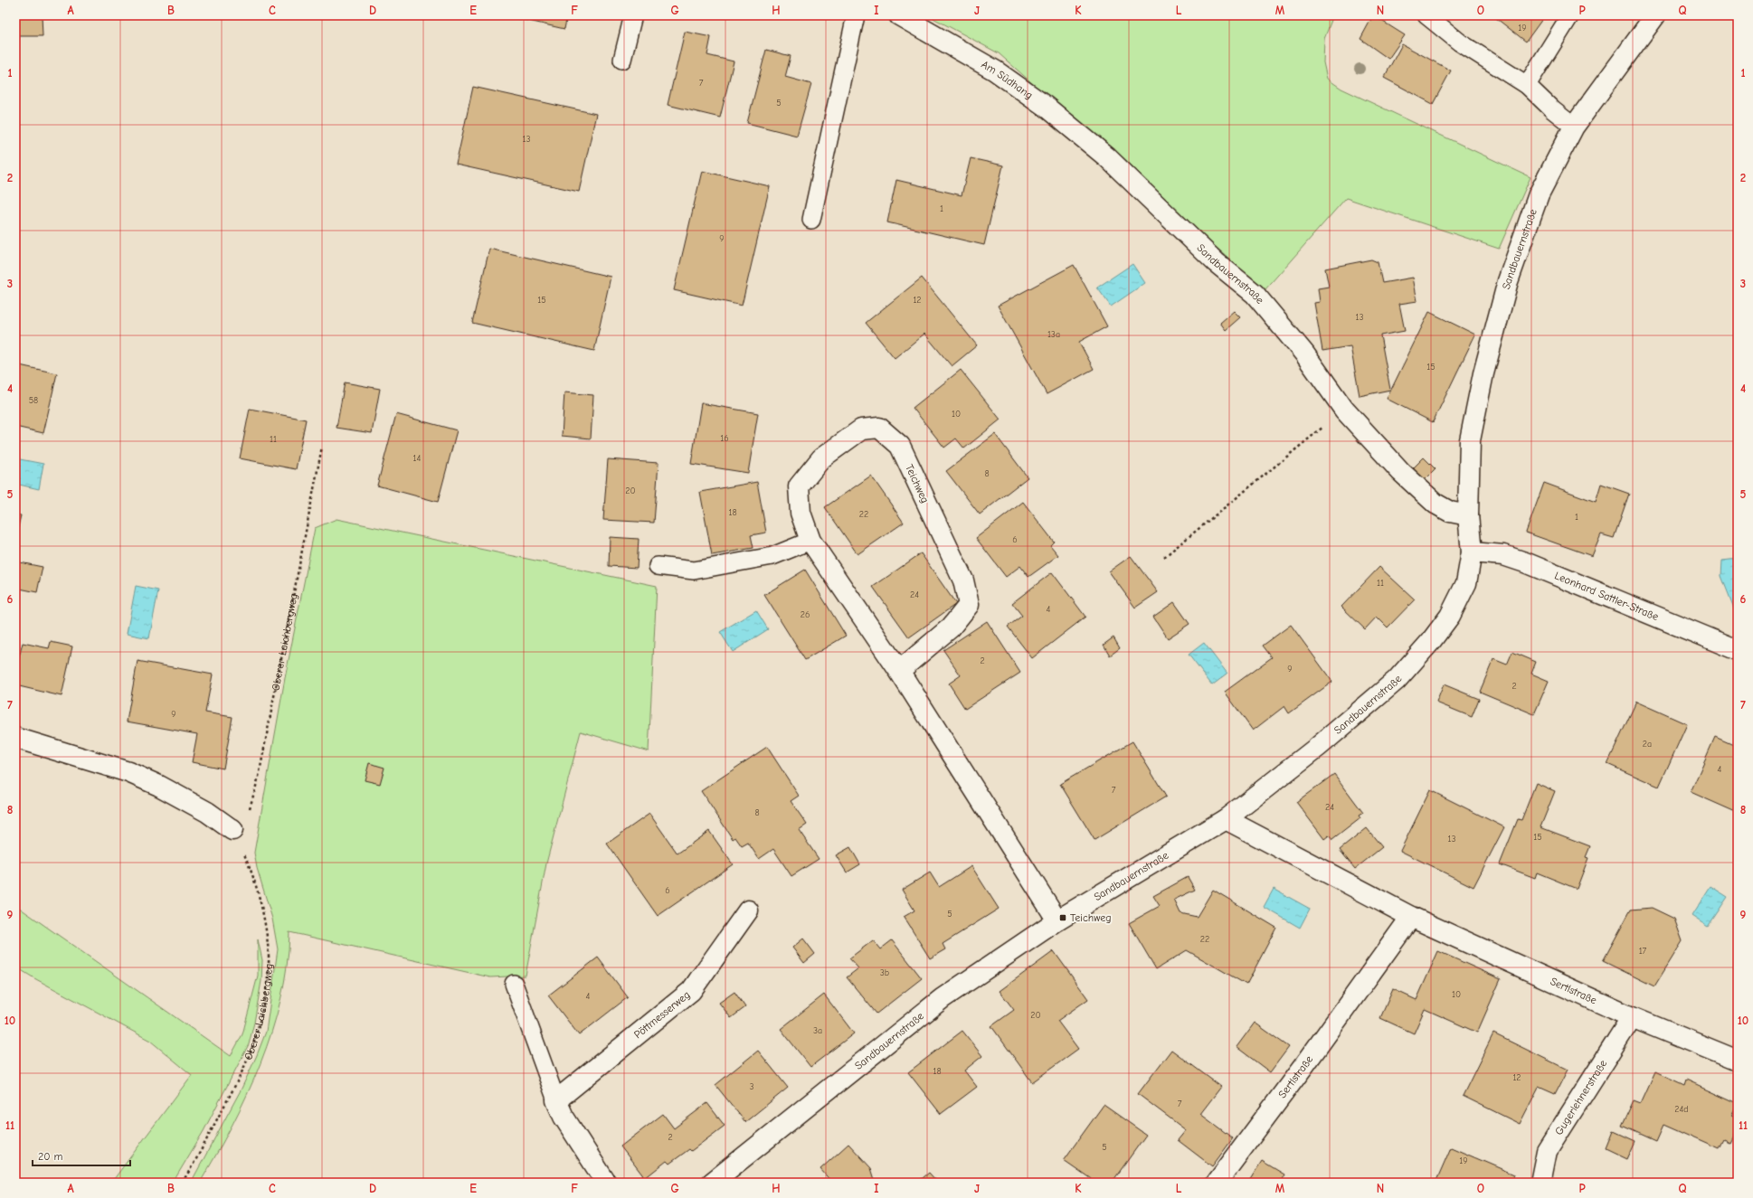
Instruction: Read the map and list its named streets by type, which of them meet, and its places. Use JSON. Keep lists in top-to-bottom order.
{
  "streets": {
    "street": [
      "Am Südhang",
      "Sandbauernstraße",
      "Teichweg",
      "Leonhard Sattler-Straße",
      "Sertlstraße",
      "Pöttmesserweg",
      "Gugerlehnerstraße"
    ],
    "path": ["Oberer Laichbergweg"]
  },
  "crossings": [
    ["Am Südhang", "Sandbauernstraße"],
    ["Sandbauernstraße", "Teichweg"],
    ["Sandbauernstraße", "Leonhard Sattler-Straße"],
    ["Sandbauernstraße", "Sertlstraße"],
    ["Sertlstraße", "Gugerlehnerstraße"]
  ],
  "places": {
    "transit": ["Teichweg"]
  },
  "house_numbers": [
    "19",
    "7",
    "5",
    "13",
    "1",
    "9",
    "15",
    "12",
    "13",
    "13a",
    "15",
    "58",
    "10",
    "16",
    "11",
    "14",
    "8",
    "20",
    "18",
    "22",
    "1",
    "6",
    "11",
    "24",
    "4",
    "26",
    "2",
    "9",
    "2",
    "9",
    "2a",
    "4",
    "7",
    "24",
    "8",
    "15",
    "13",
    "6",
    "5",
    "22",
    "17",
    "3b",
    "10",
    "4",
    "20",
    "3a",
    "18",
    "12",
    "3",
    "7",
    "24d",
    "2",
    "5",
    "19"
  ],
  "scale_bar": "20 m",
  "grid": {
    "columns": [
      "A",
      "B",
      "C",
      "D",
      "E",
      "F",
      "G",
      "H",
      "I",
      "J",
      "K",
      "L",
      "M",
      "N",
      "O",
      "P",
      "Q"
    ],
    "rows": [
      "1",
      "2",
      "3",
      "4",
      "5",
      "6",
      "7",
      "8",
      "9",
      "10",
      "11"
    ]
  }
}
